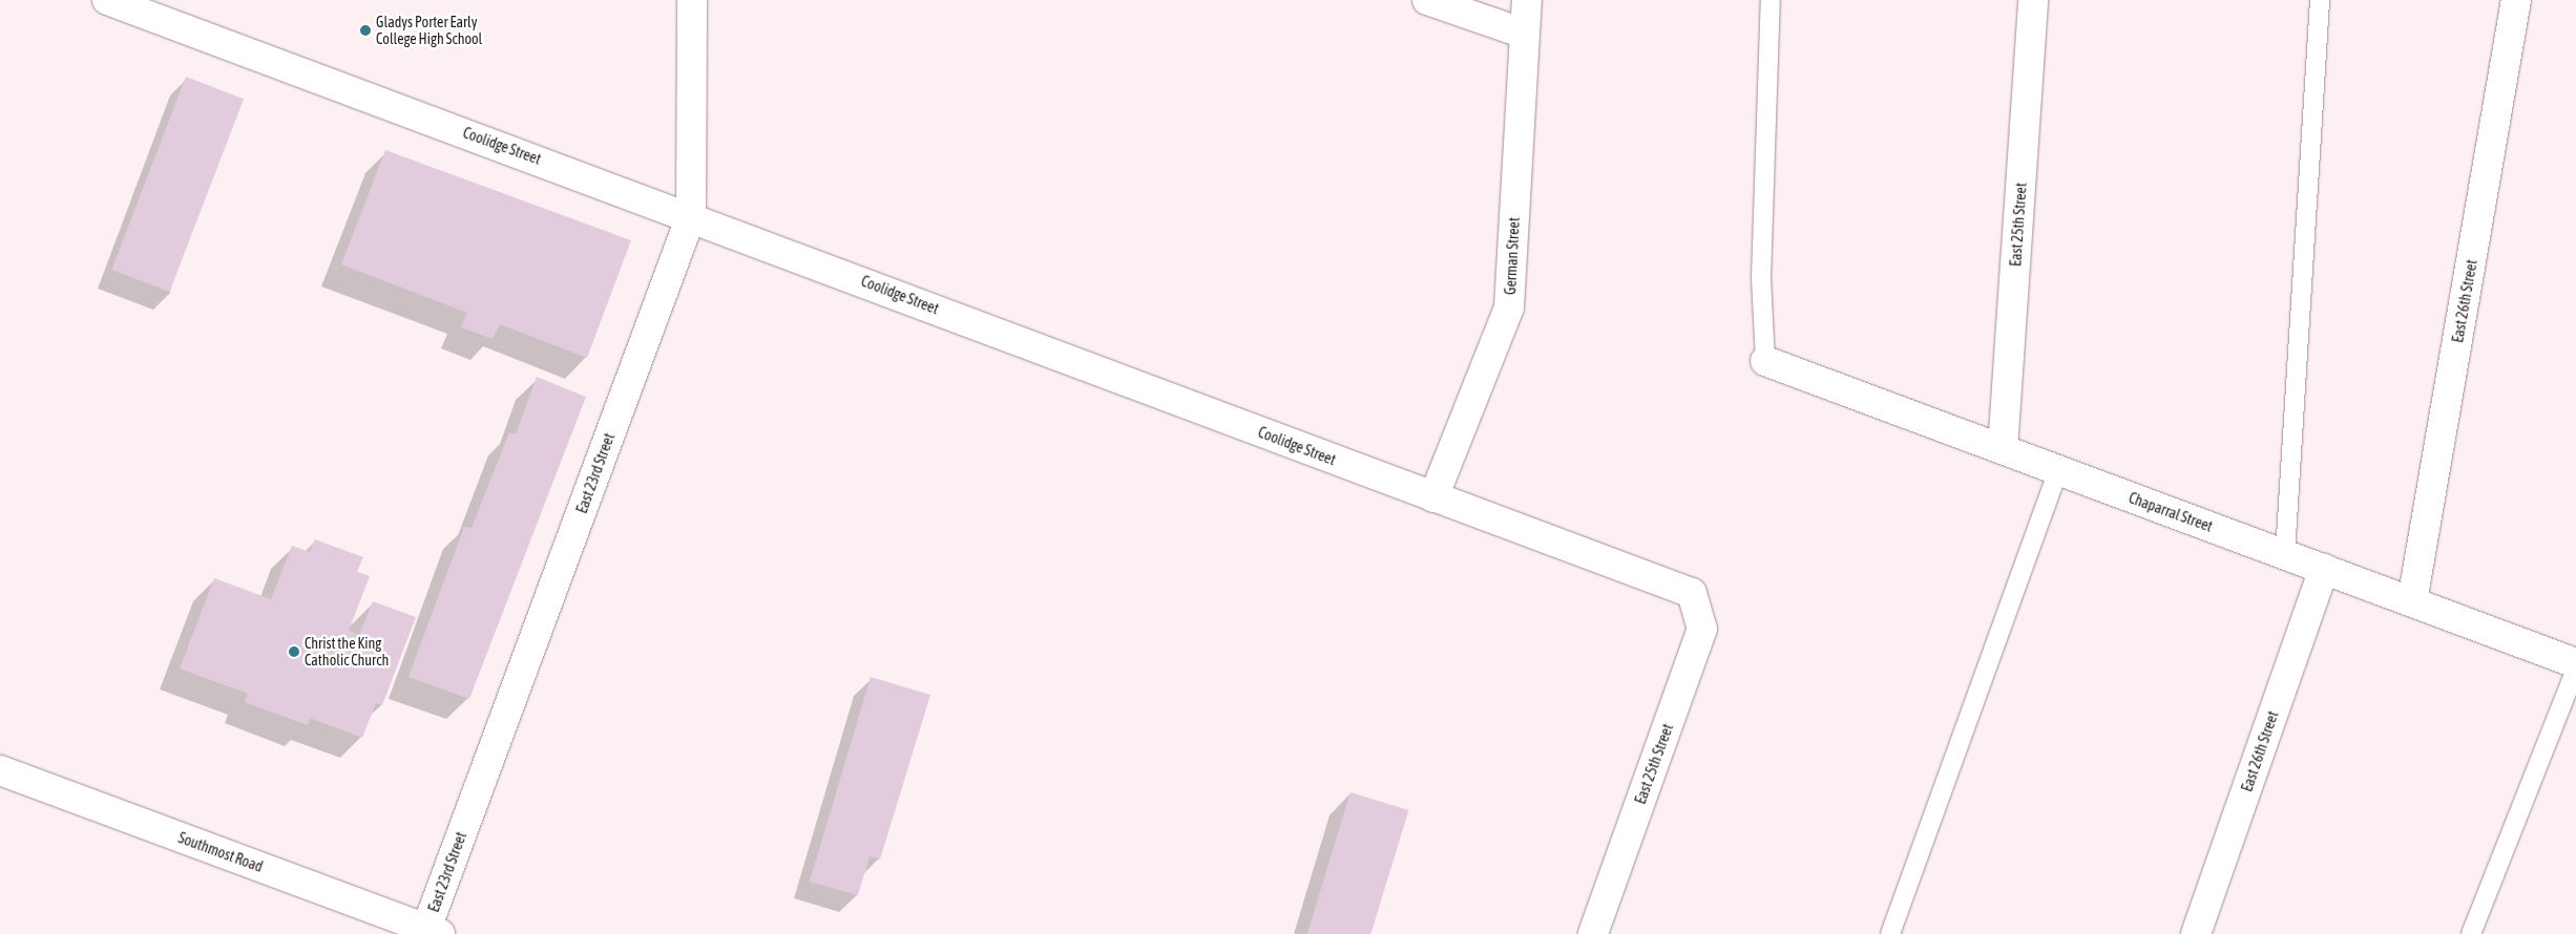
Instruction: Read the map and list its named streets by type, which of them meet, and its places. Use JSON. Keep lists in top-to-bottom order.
{
  "streets": {
    "street": [
      "Coolidge Street",
      "East 25th Street",
      "German Street",
      "East 26th Street",
      "East 23rd Street",
      "Chaparral Street",
      "Southmost Road"
    ]
  },
  "crossings": [
    ["Coolidge Street", "East 25th Street"],
    ["Coolidge Street", "German Street"],
    ["Coolidge Street", "East 23rd Street"],
    ["East 25th Street", "Chaparral Street"],
    ["East 26th Street", "Chaparral Street"],
    ["East 23rd Street", "Southmost Road"]
  ],
  "places": ["Gladys Porter Early College High School", "Christ the King Catholic Church"]
}
